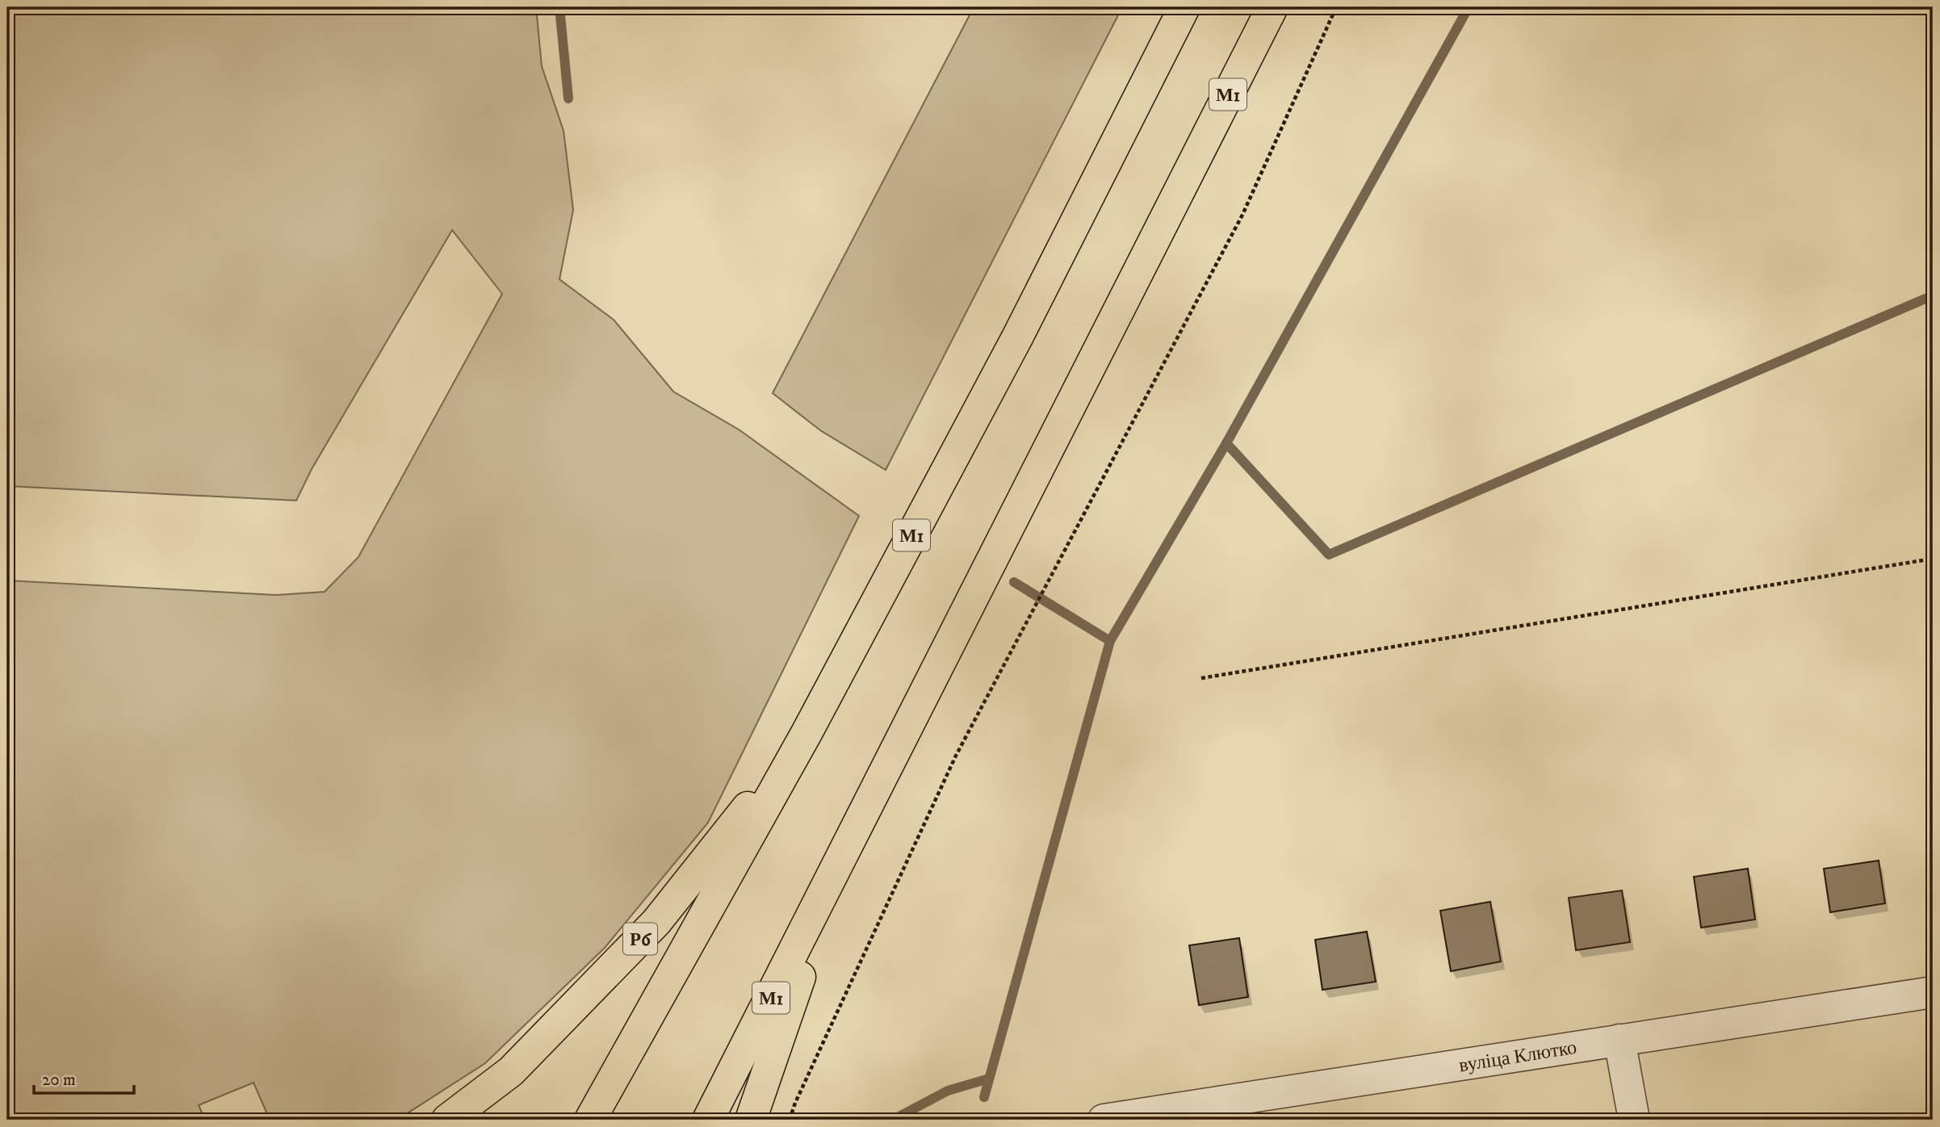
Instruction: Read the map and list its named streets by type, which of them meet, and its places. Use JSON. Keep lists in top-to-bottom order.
{
  "streets": {
    "highway": ["М1", "Р6"],
    "street": ["вуліца Клютко"]
  },
  "crossings": [
    ["М1", "Р6"]
  ],
  "scale_bar": "20 m"
}
